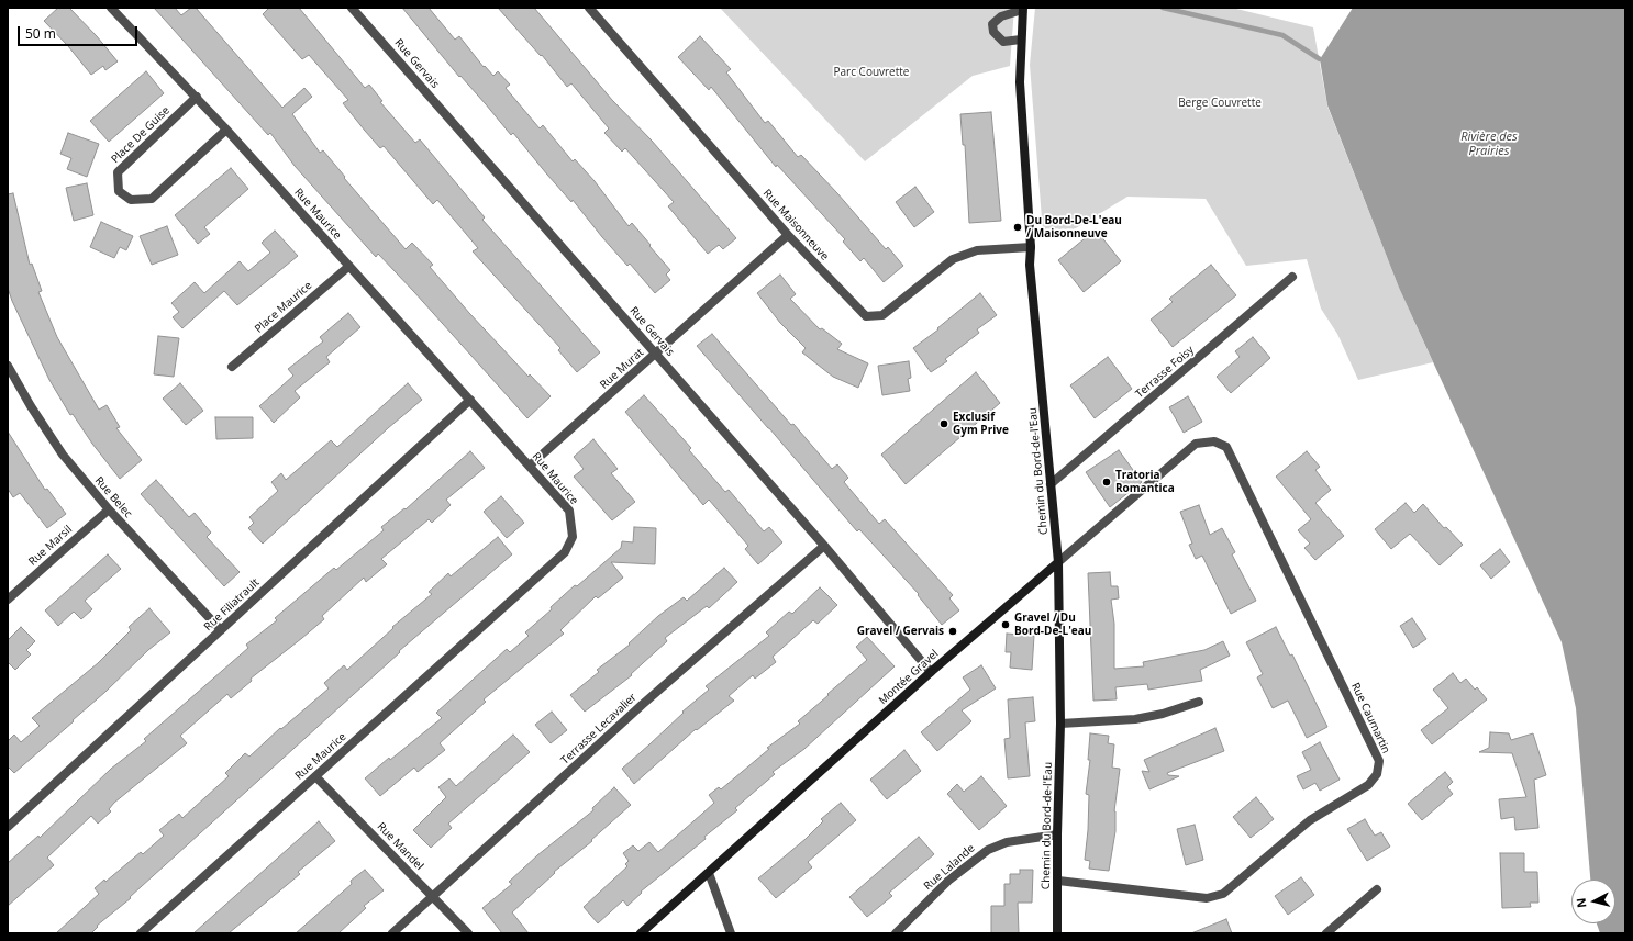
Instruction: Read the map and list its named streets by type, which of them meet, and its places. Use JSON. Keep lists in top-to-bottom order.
{
  "streets": {
    "street": [
      "Rue Gervais",
      "Place De Guise",
      "Rue Maurice",
      "Rue Maisonneuve",
      "Place Maurice",
      "Rue Murat",
      "Terrasse Foisy",
      "Chemin du Bord-de-l'Eau",
      "Rue Belec",
      "Rue Marsil",
      "Rue Filiatrault",
      "Montée Gravel",
      "Rue Caumartin",
      "Terrasse Lecavalier",
      "Rue Mandel",
      "Rue Lalande"
    ]
  },
  "crossings": [
    ["Rue Gervais", "Rue Murat"],
    ["Rue Gervais", "Montée Gravel"],
    ["Rue Gervais", "Terrasse Lecavalier"],
    ["Place De Guise", "Rue Maurice"],
    ["Rue Maurice", "Place Maurice"],
    ["Rue Maurice", "Rue Murat"],
    ["Rue Maurice", "Rue Filiatrault"],
    ["Rue Maurice", "Rue Mandel"],
    ["Rue Maisonneuve", "Rue Murat"],
    ["Rue Maisonneuve", "Chemin du Bord-de-l'Eau"],
    ["Terrasse Foisy", "Chemin du Bord-de-l'Eau"],
    ["Chemin du Bord-de-l'Eau", "Montée Gravel"],
    ["Chemin du Bord-de-l'Eau", "Rue Caumartin"],
    ["Chemin du Bord-de-l'Eau", "Rue Lalande"],
    ["Rue Belec", "Rue Marsil"],
    ["Rue Belec", "Rue Filiatrault"],
    ["Montée Gravel", "Rue Caumartin"],
    ["Terrasse Lecavalier", "Rue Mandel"]
  ],
  "water": ["Rivière des Prairies"],
  "parks": ["Parc Couvrette", "Berge Couvrette"],
  "places": [
    "Du Bord-De-L'eau / Maisonneuve",
    "Exclusif Gym Prive",
    "Tratoria Romantica",
    "Gravel / Du Bord-De-L'eau",
    "Gravel / Gervais"
  ],
  "scale_bar": "50 m",
  "north": "left"
}
